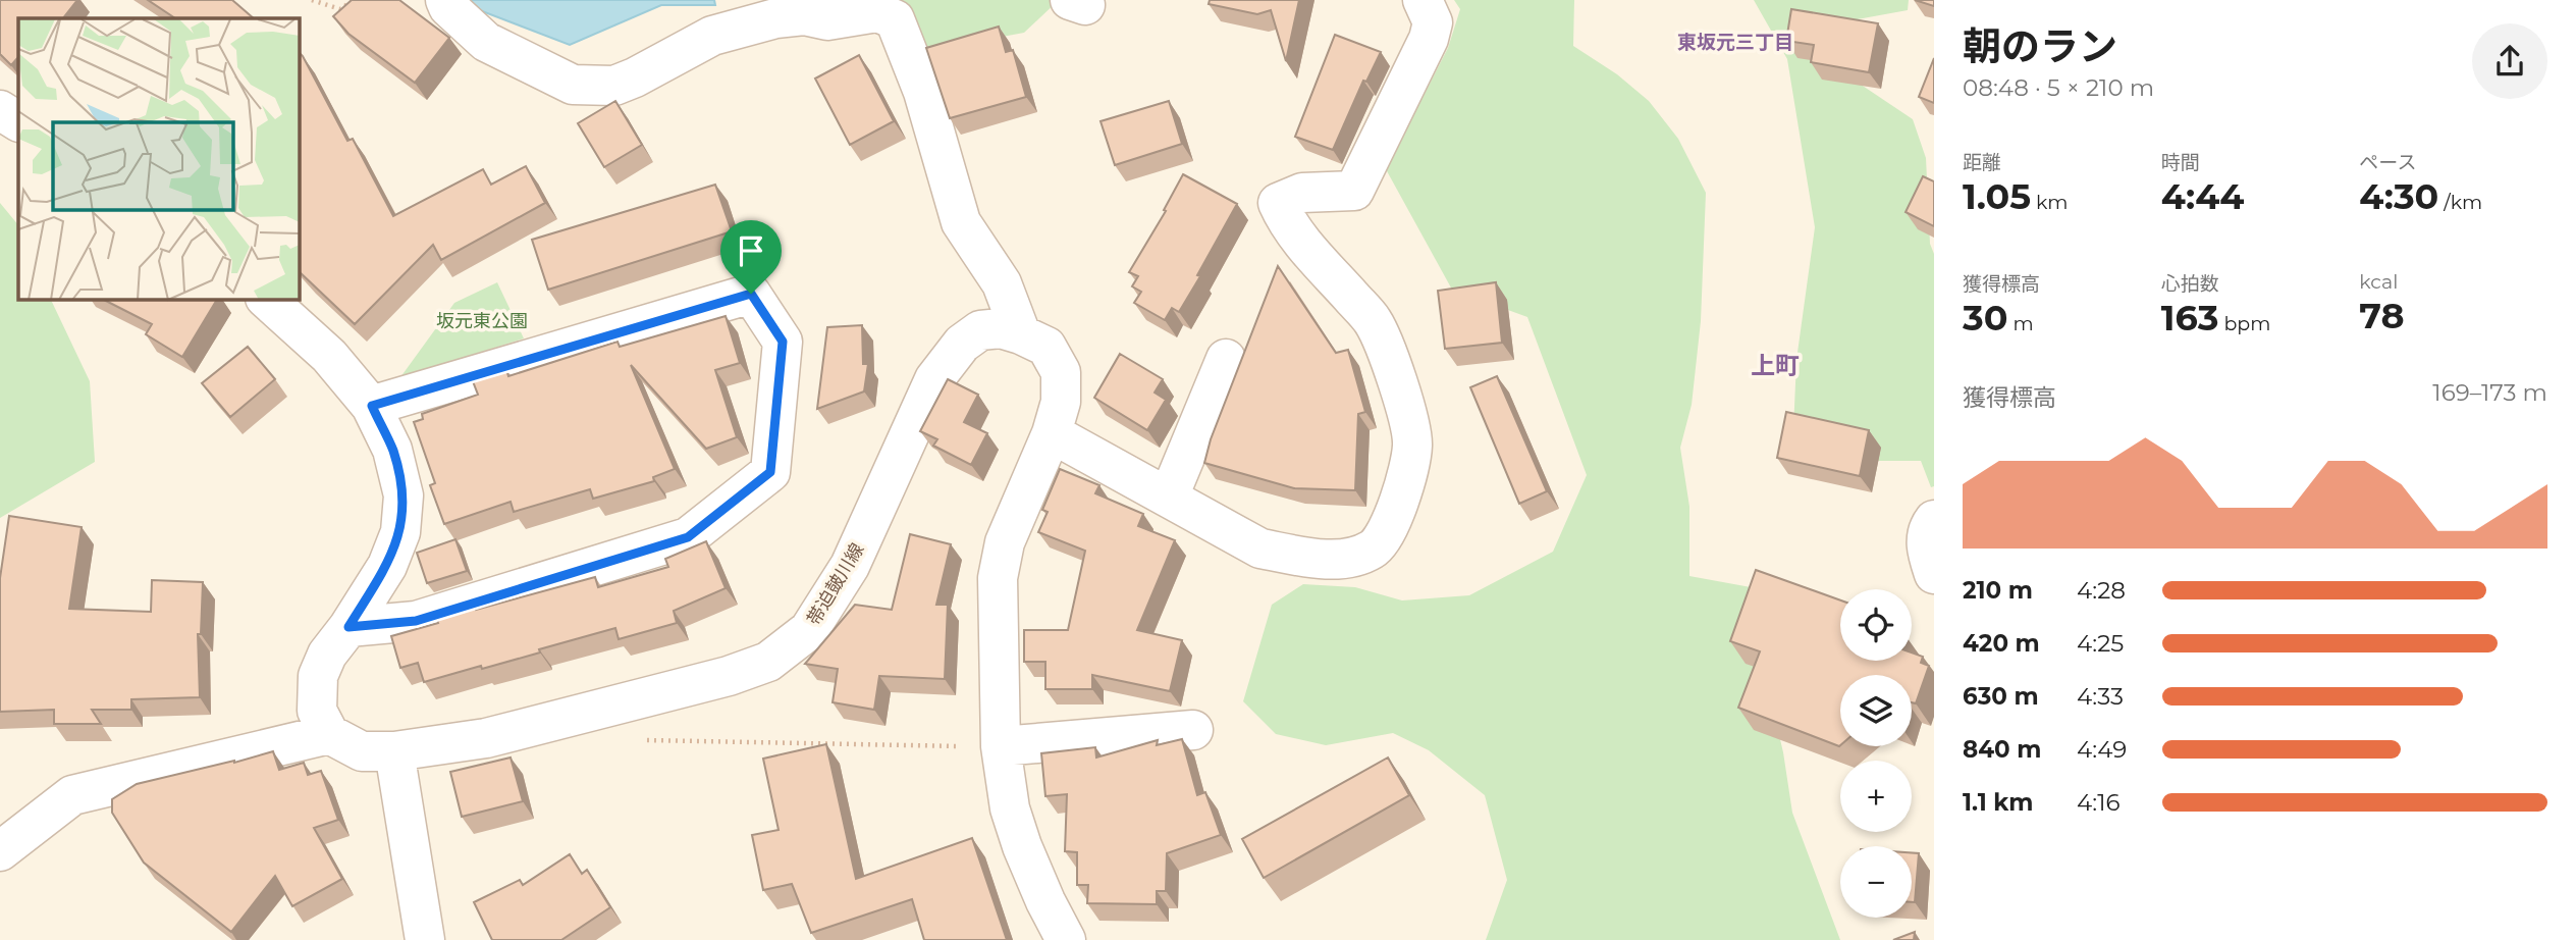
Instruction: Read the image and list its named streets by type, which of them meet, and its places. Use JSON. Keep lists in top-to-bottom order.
{
  "streets": {
    "street": ["帯迫皷川線"]
  },
  "districts": ["東坂元三丁目", "上町"],
  "parks": ["坂元東公園"],
  "page": {
    "heading": ["朝のラン", "08:48 · 5 × 210 m"],
    "stats": [
      ["距離", "1.05 km"],
      ["時間", "4:44"],
      ["ペース", "4:30 /km"],
      ["獲得標高", "30 m"],
      ["心拍数", "163 bpm"],
      ["kcal", "78"]
    ],
    "chart": ["獲得標高", "169–173 m"],
    "list": [
      {
        "name": "210 m",
        "note": "4:28"
      },
      {
        "name": "420 m",
        "note": "4:25"
      },
      {
        "name": "630 m",
        "note": "4:33"
      },
      {
        "name": "840 m",
        "note": "4:49"
      },
      {
        "name": "1.1 km",
        "note": "4:16"
      }
    ],
    "map_buttons": ["+", "−"]
  }
}
